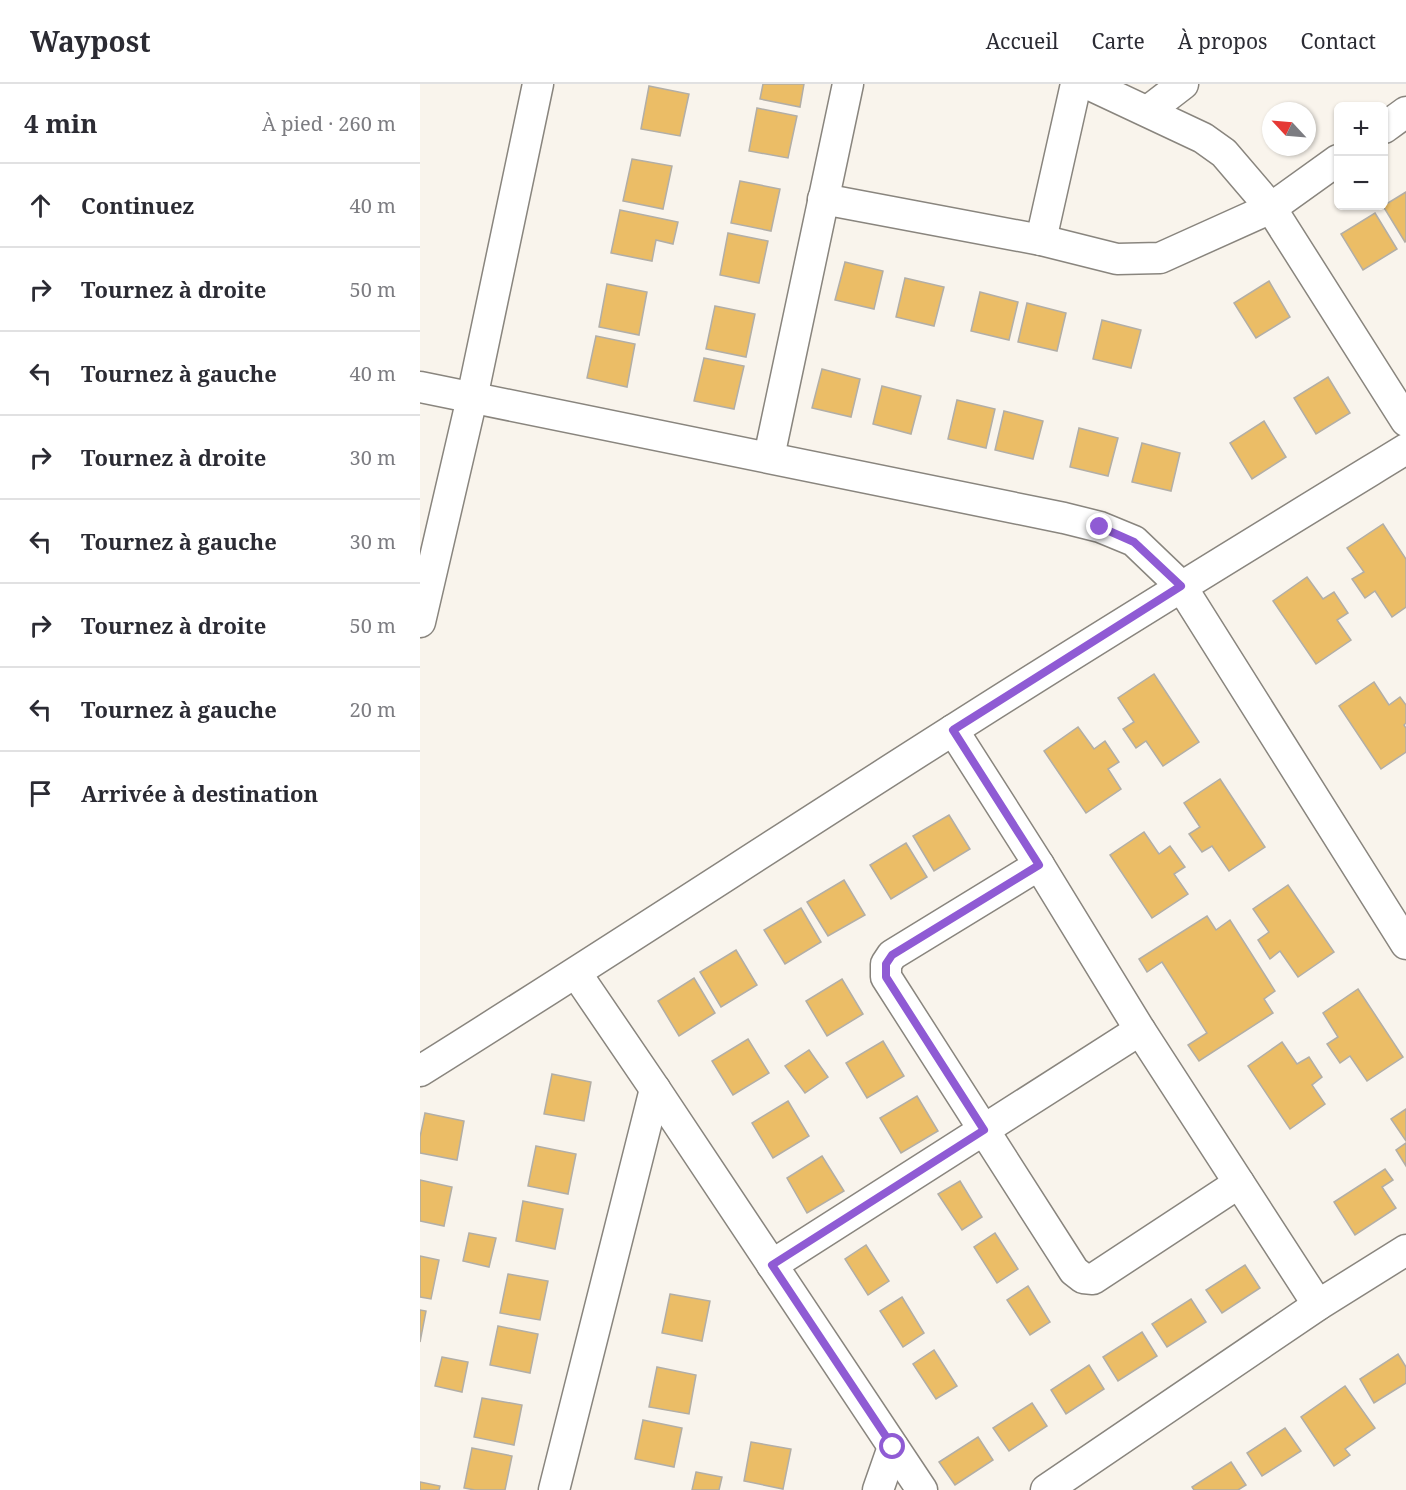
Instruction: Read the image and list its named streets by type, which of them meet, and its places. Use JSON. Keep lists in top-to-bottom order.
{
  "north": "top left",
  "page": {
    "header": "Waypost",
    "nav": [
      "Accueil",
      "Carte",
      "À propos",
      "Contact"
    ],
    "heading": ["4 min", "À pied · 260 m"],
    "map_buttons": ["+", "−"],
    "list": [
      ["Continuez", "40 m"],
      ["Tournez à droite", "50 m"],
      ["Tournez à gauche", "40 m"],
      ["Tournez à droite", "30 m"],
      ["Tournez à gauche", "30 m"],
      ["Tournez à droite", "50 m"],
      ["Tournez à gauche", "20 m"],
      "Arrivée à destination"
    ]
  }
}
